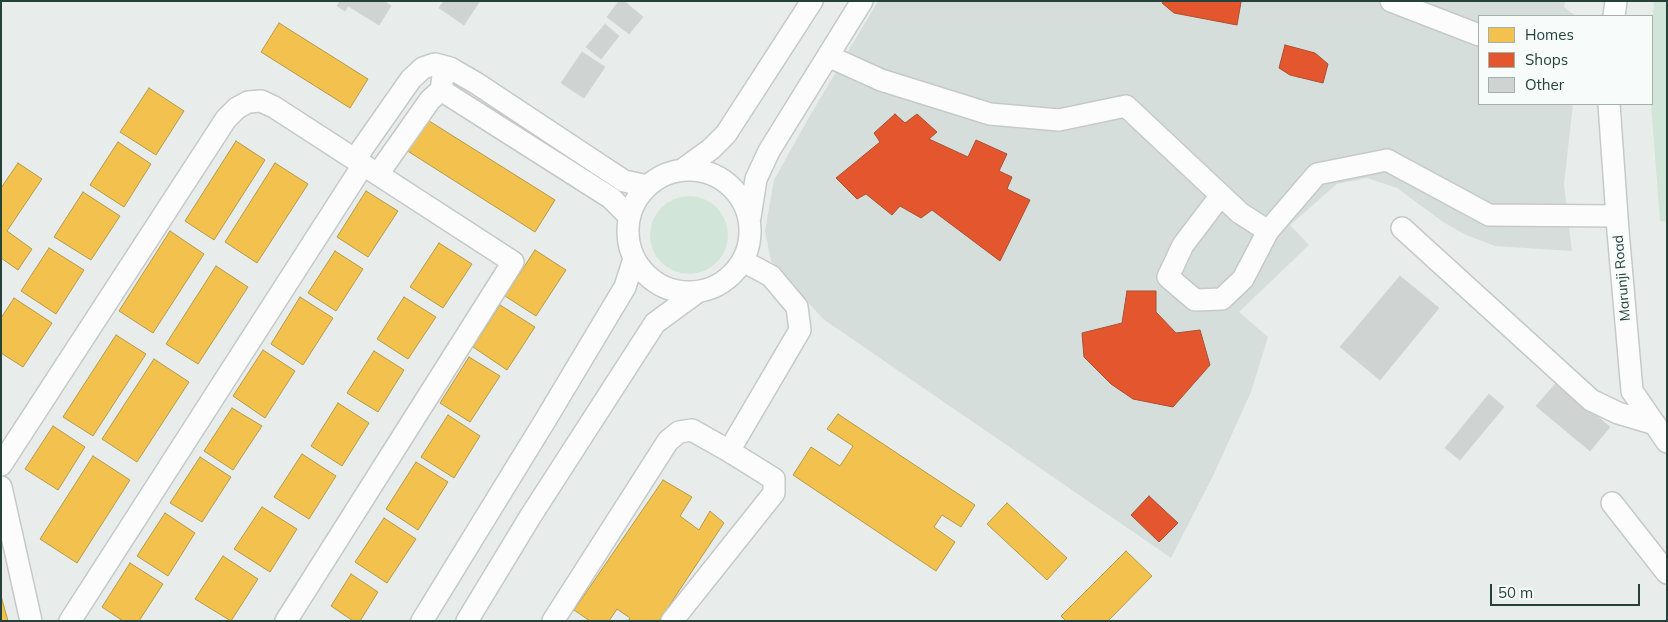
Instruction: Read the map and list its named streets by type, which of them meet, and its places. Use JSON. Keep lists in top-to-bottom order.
{
  "streets": {
    "street": ["Marunji Road"]
  },
  "legend": ["Homes", "Shops", "Other"],
  "scale_bar": "50 m"
}
